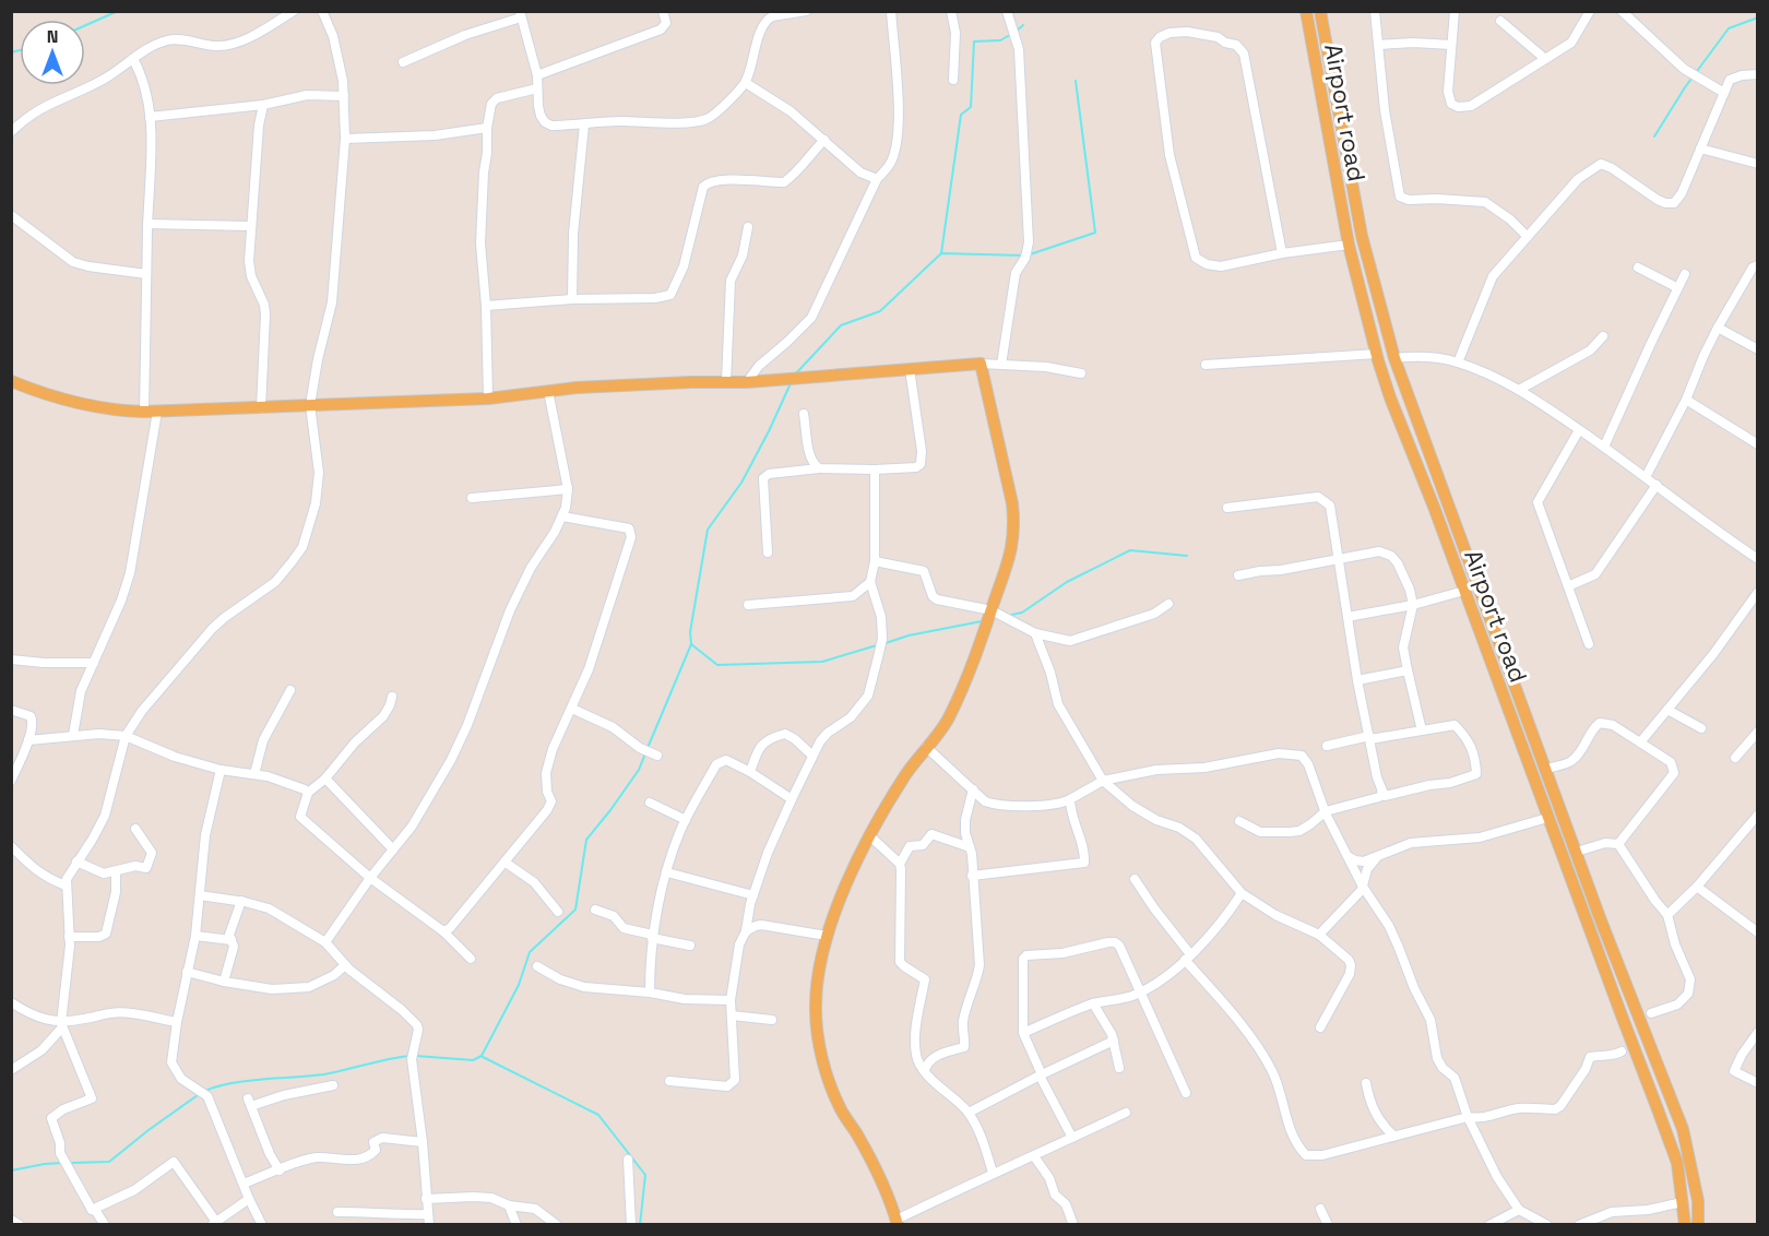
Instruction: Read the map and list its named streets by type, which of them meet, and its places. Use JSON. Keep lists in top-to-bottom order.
{
  "streets": {
    "main road": ["Airport road"]
  },
  "north": "top"
}
